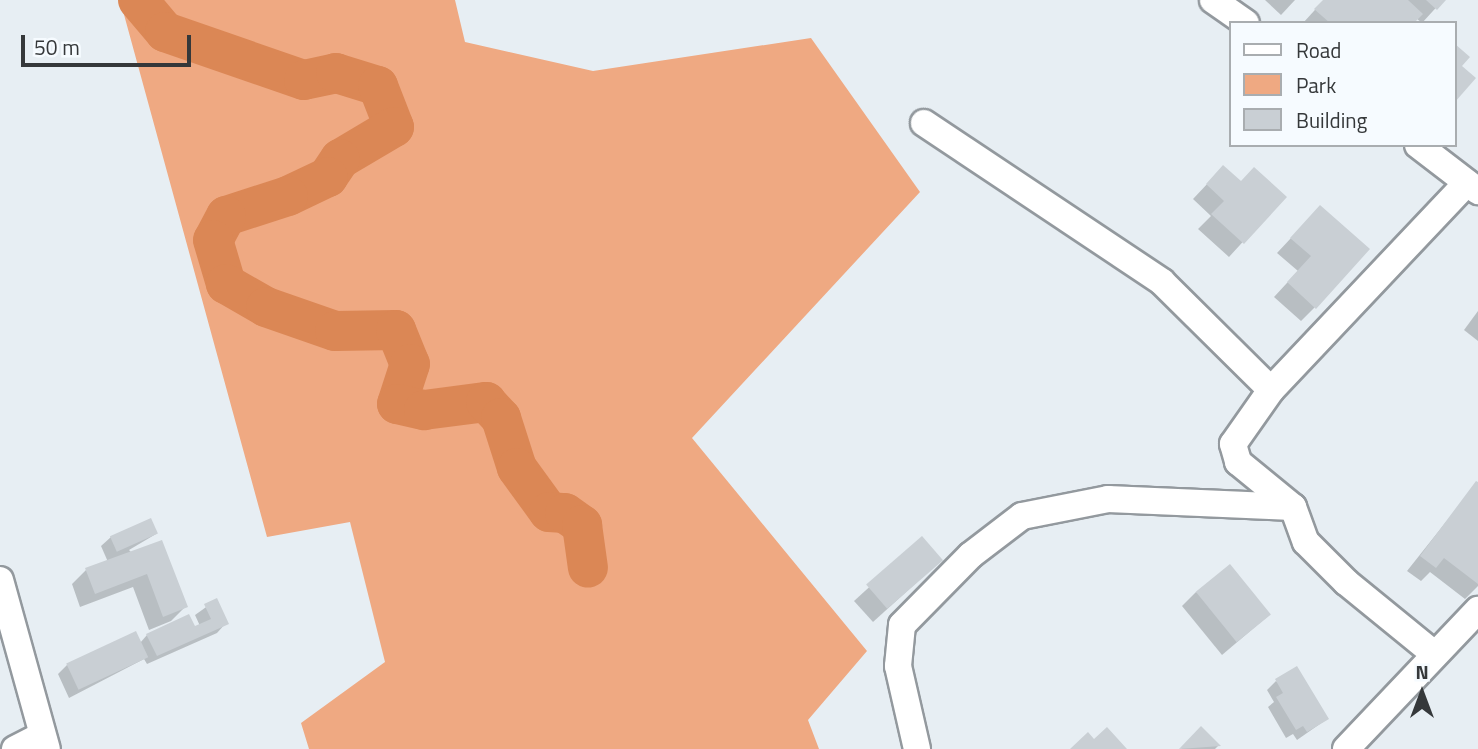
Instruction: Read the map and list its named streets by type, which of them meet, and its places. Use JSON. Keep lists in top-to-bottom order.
{
  "legend": ["Road", "Park", "Building"],
  "scale_bar": "50 m",
  "north": "top"
}
